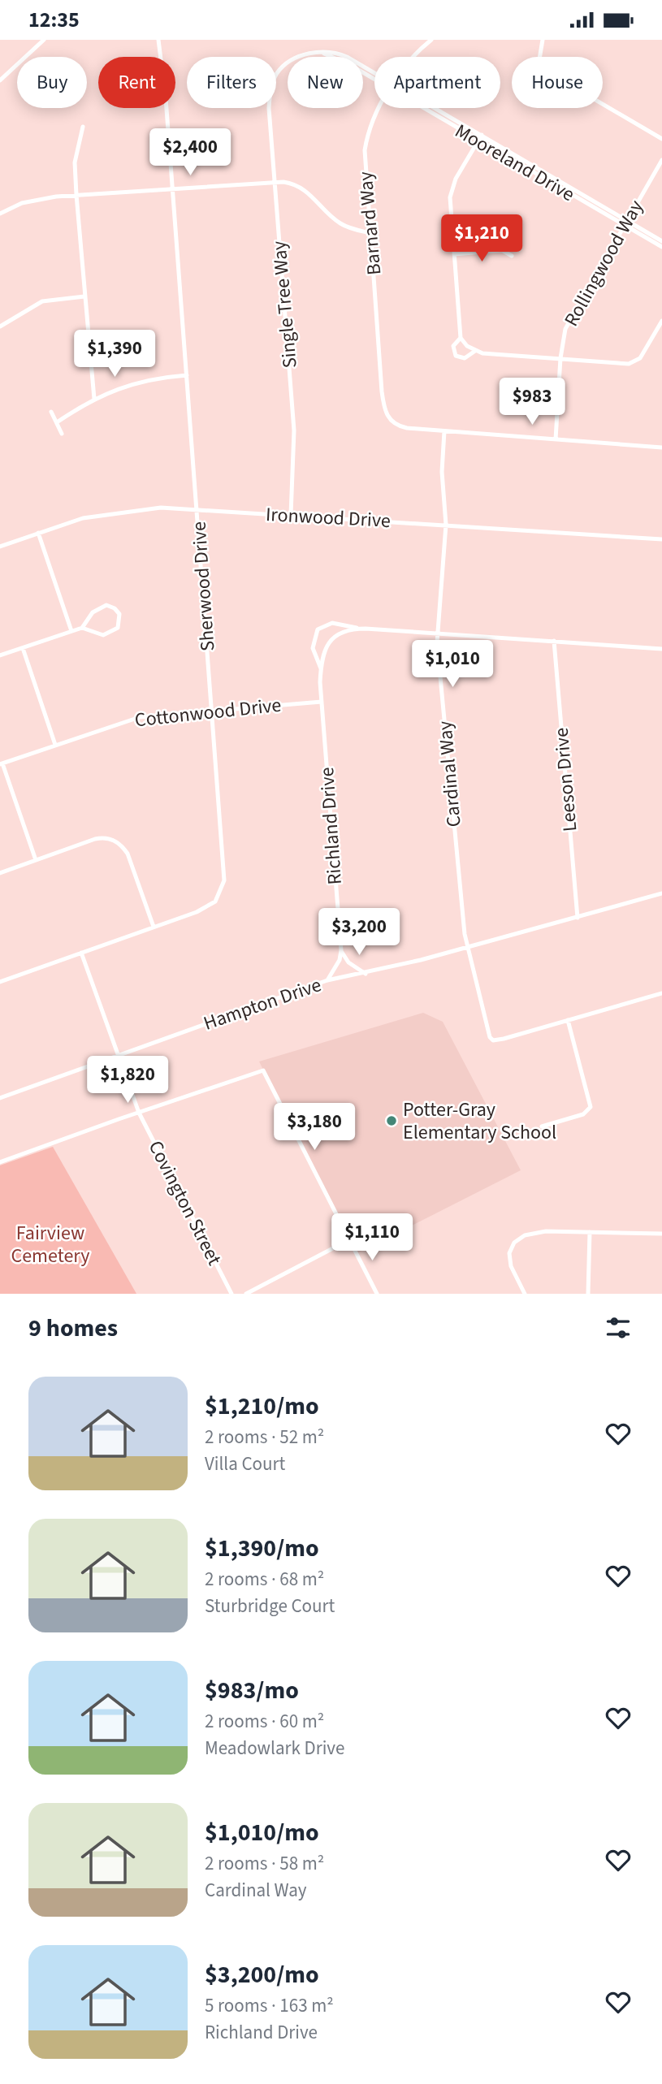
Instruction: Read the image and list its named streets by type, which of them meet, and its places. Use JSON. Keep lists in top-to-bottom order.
{
  "streets": {
    "street": [
      "Mooreland Drive",
      "Barnard Way",
      "Rollingwood Way",
      "Single Tree Way",
      "Ironwood Drive",
      "Sherwood Drive",
      "Cottonwood Drive",
      "Cardinal Way",
      "Leeson Drive",
      "Richland Drive",
      "Hampton Drive",
      "Covington Street"
    ]
  },
  "crossings": [
    ["Mooreland Drive", "Rollingwood Way"],
    ["Barnard Way", "Cardinal Way"],
    ["Single Tree Way", "Ironwood Drive"],
    ["Ironwood Drive", "Sherwood Drive"],
    ["Ironwood Drive", "Cardinal Way"],
    ["Sherwood Drive", "Cottonwood Drive"],
    ["Sherwood Drive", "Covington Street"],
    ["Cottonwood Drive", "Richland Drive"],
    ["Cardinal Way", "Hampton Drive"],
    ["Leeson Drive", "Hampton Drive"],
    ["Richland Drive", "Hampton Drive"],
    ["Hampton Drive", "Covington Street"]
  ],
  "parks": ["Fairview Cemetery"],
  "places": ["Potter-Gray Elementary School"],
  "page": {
    "status": "12:35",
    "chip": [
      "Buy",
      "Rent",
      "Filters",
      "New",
      "Apartment",
      "House"
    ],
    "price": [
      "$2,400",
      "$1,210",
      "$1,390",
      "$983",
      "$1,010",
      "$3,200",
      "$1,820",
      "$3,180",
      "$1,110"
    ],
    "heading": "9 homes",
    "list": [
      {
        "name": "$1,210/mo",
        "note": "2 rooms · 52 m² · Villa Court"
      },
      {
        "name": "$1,390/mo",
        "note": "2 rooms · 68 m² · Sturbridge Court"
      },
      {
        "name": "$983/mo",
        "note": "2 rooms · 60 m² · Meadowlark Drive"
      },
      {
        "name": "$1,010/mo",
        "note": "2 rooms · 58 m² · Cardinal Way"
      },
      {
        "name": "$3,200/mo",
        "note": "5 rooms · 163 m² · Richland Drive"
      }
    ]
  }
}
